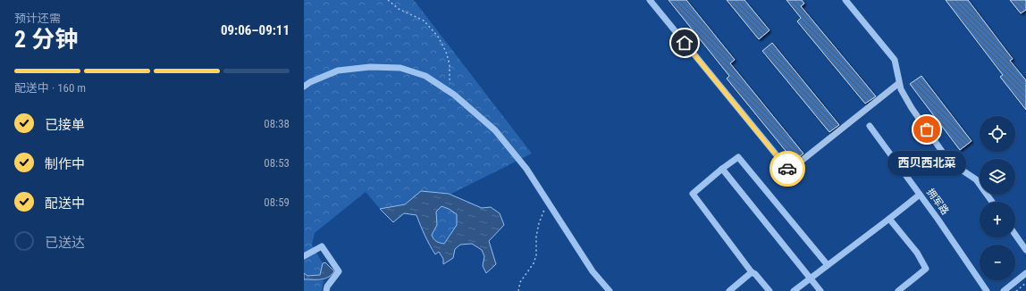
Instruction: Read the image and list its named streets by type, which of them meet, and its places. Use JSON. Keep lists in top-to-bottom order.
{
  "streets": {
    "street": ["拥军路"]
  },
  "places": ["西贝西北菜"],
  "page": {
    "heading": ["2 分钟", "预计还需", "09:06–09:11"],
    "bar": "配送中 · 160 m",
    "list": [
      ["已接单", "08:38"],
      ["制作中", "08:53"],
      ["配送中", "08:59"],
      "已送达"
    ],
    "map_buttons": ["+", "−"],
    "bubble": "西贝西北菜"
  }
}
